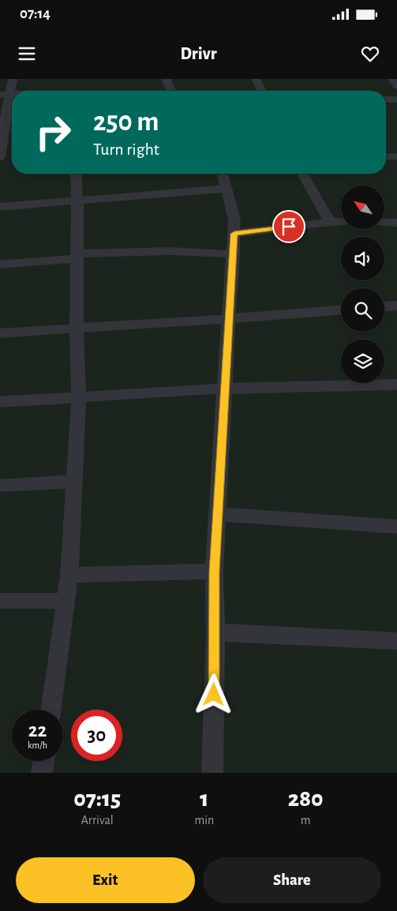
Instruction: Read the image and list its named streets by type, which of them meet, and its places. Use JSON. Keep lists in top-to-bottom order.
{
  "north": "top left",
  "page": {
    "status": "07:14",
    "header": "Drivr",
    "turn": ["250 m", "Turn right"],
    "speed": "22 km/h",
    "limit": "30",
    "eta": [
      "07:15",
      "Arrival",
      "1",
      "min",
      "280",
      "m"
    ],
    "buttons": ["Exit", "Share"]
  }
}
